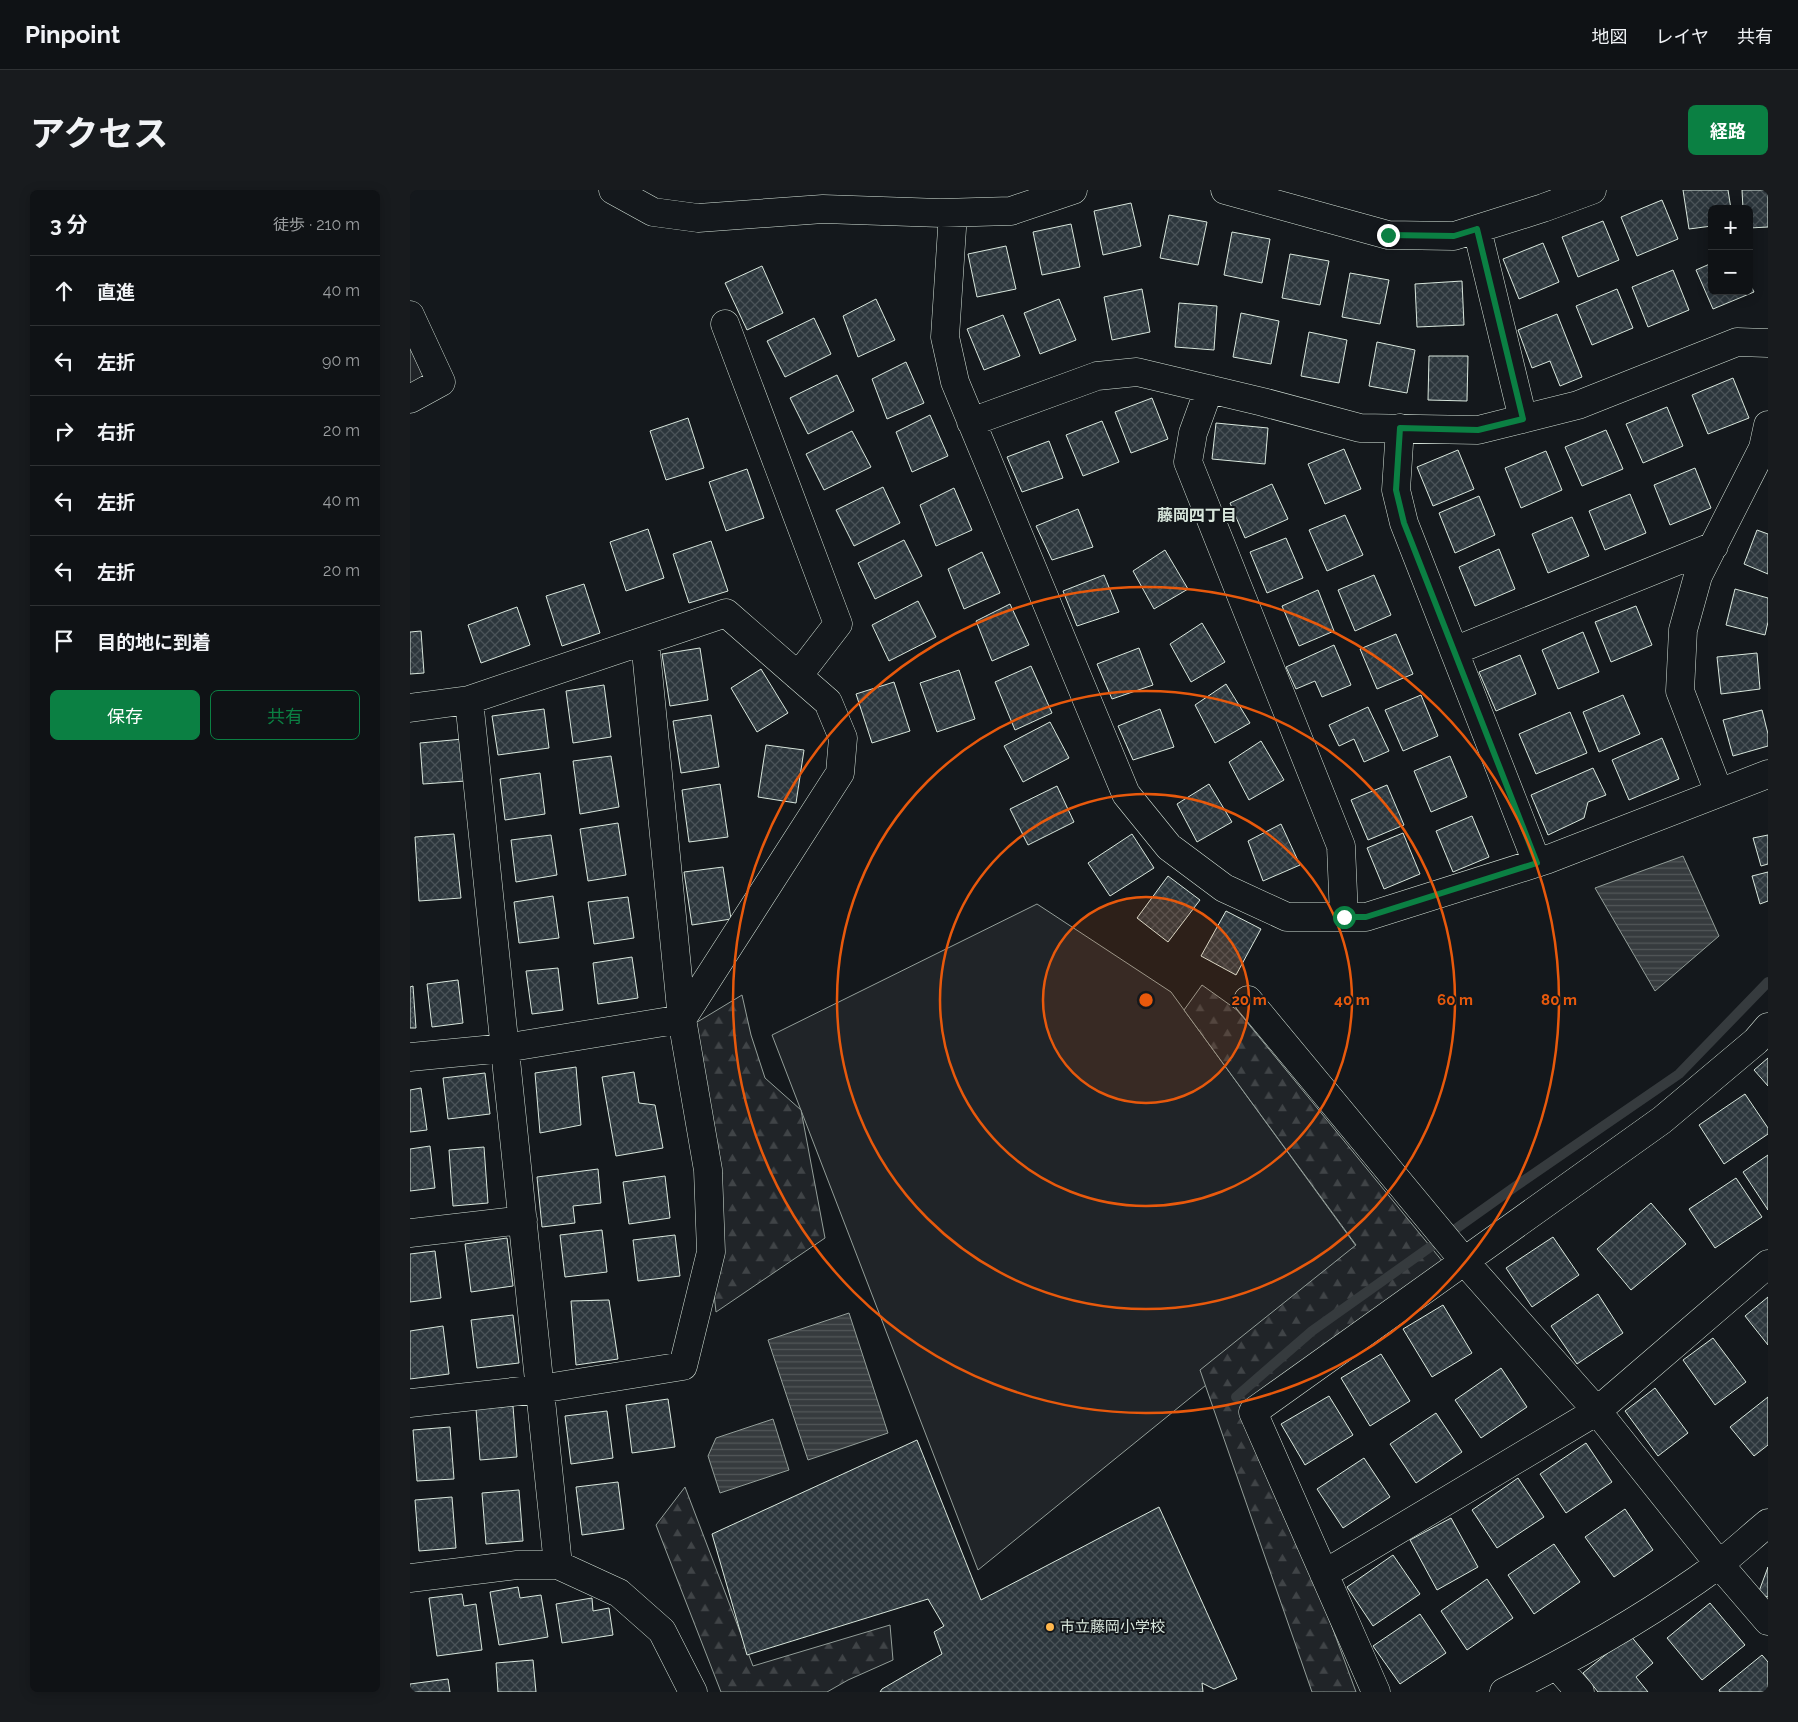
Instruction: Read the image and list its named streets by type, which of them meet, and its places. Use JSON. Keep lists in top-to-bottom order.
{
  "districts": ["藤岡四丁目"],
  "places": ["市立藤岡小学校"],
  "page": {
    "header": "Pinpoint",
    "nav": ["地図", "レイヤ", "共有"],
    "title": "アクセス",
    "buttons": [
      "経路",
      ["保存", "共有"]
    ],
    "heading": ["3 分", "徒歩 · 210 m"],
    "map_buttons": ["+", "−"],
    "list": [
      ["直進", "40 m"],
      ["左折", "90 m"],
      ["右折", "20 m"],
      ["左折", "40 m"],
      ["左折", "20 m"],
      "目的地に到着"
    ]
  },
  "rings": [
    "20 m",
    "40 m",
    "60 m",
    "80 m"
  ]
}
